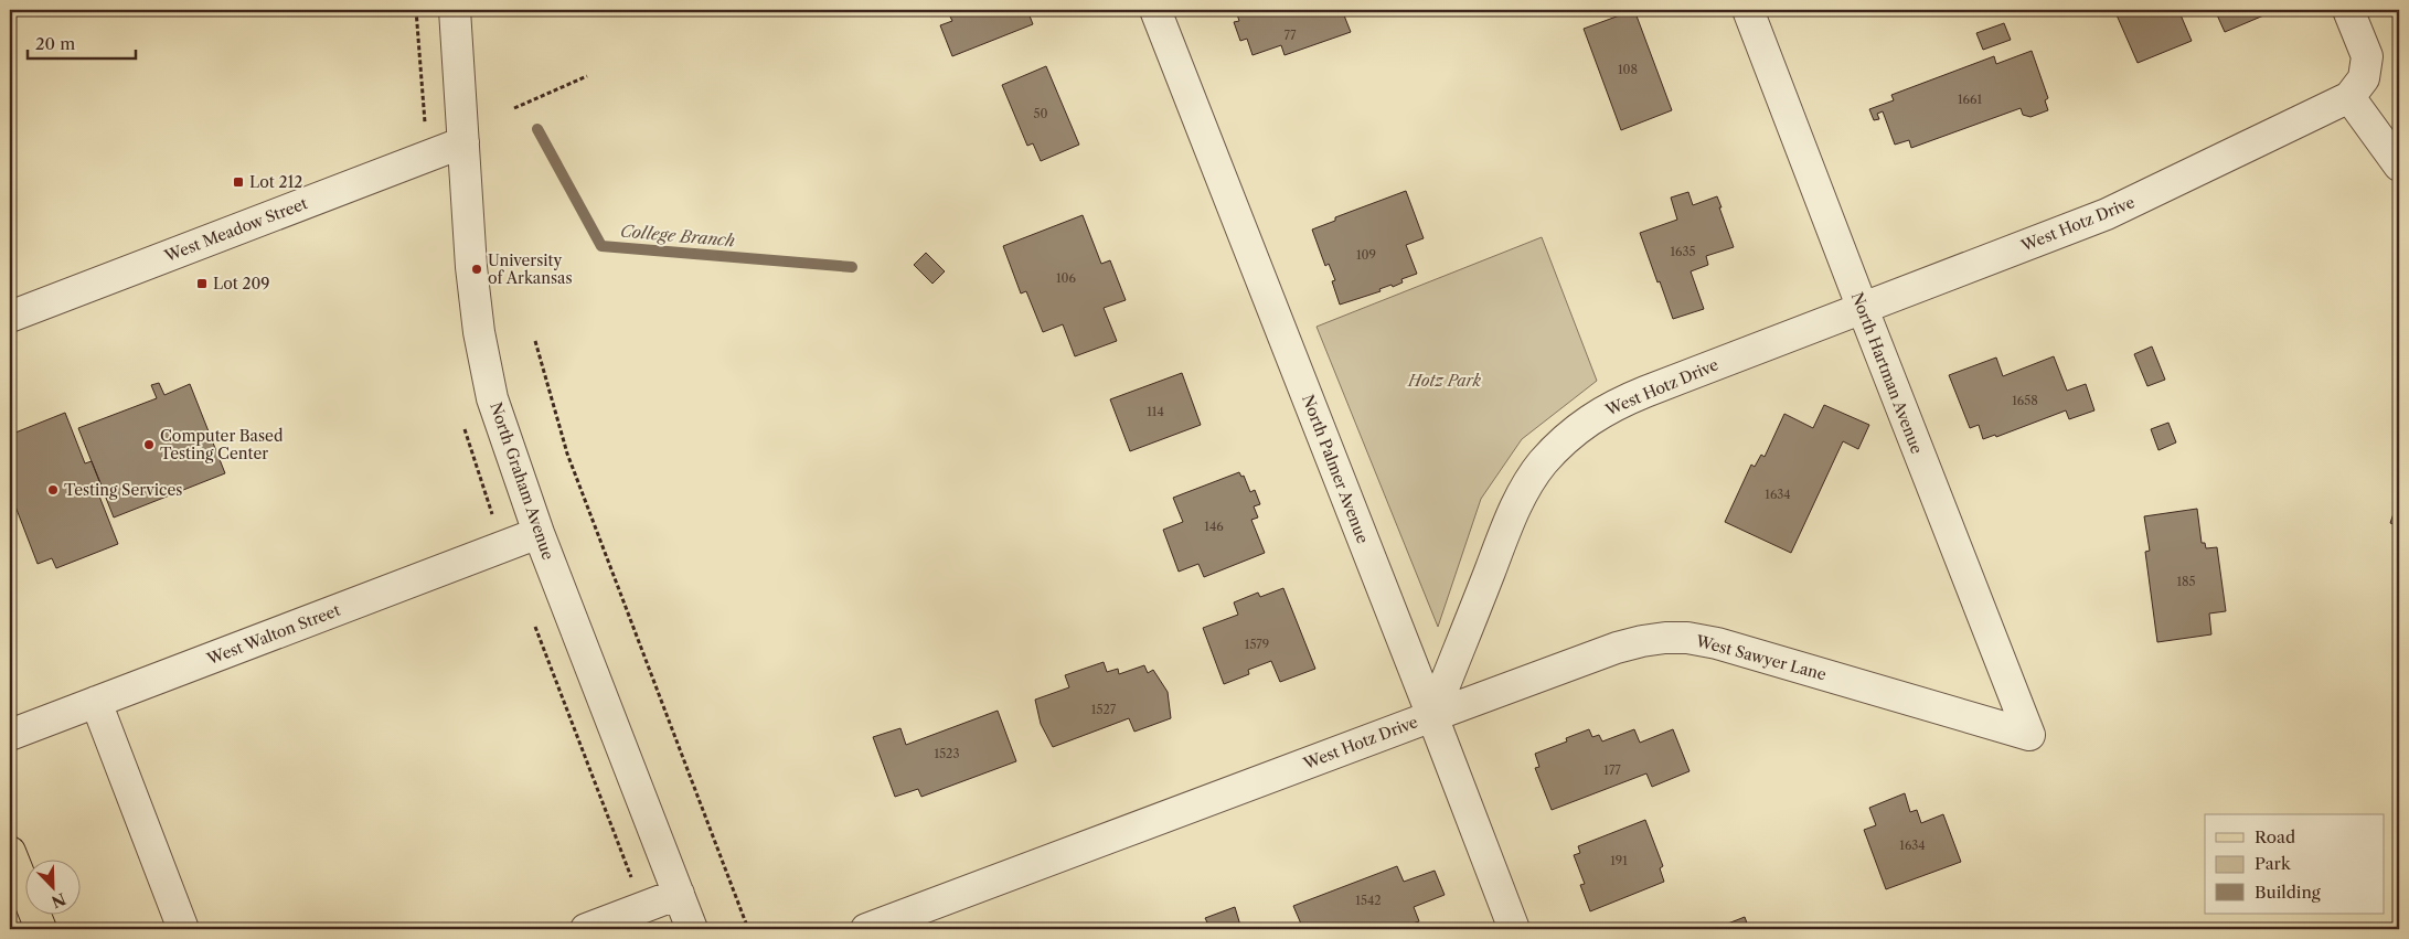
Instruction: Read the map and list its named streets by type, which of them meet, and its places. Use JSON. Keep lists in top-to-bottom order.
{
  "streets": {
    "street": [
      "West Hotz Drive",
      "West Meadow Street",
      "North Hartman Avenue",
      "North Palmer Avenue",
      "North Graham Avenue",
      "West Walton Street",
      "West Sawyer Lane"
    ]
  },
  "crossings": [
    ["West Hotz Drive", "North Hartman Avenue"],
    ["West Hotz Drive", "North Palmer Avenue"],
    ["West Hotz Drive", "West Sawyer Lane"],
    ["West Meadow Street", "North Graham Avenue"],
    ["North Hartman Avenue", "West Sawyer Lane"],
    ["North Palmer Avenue", "West Sawyer Lane"],
    ["North Graham Avenue", "West Walton Street"]
  ],
  "water": ["College Branch"],
  "parks": ["Hotz Park"],
  "places": {
    "transit": ["Lot 212", "Lot 209"],
    "other": ["University of Arkansas", "Computer Based Testing Center", "Testing Services"]
  },
  "house_numbers": [
    "77",
    "108",
    "1661",
    "50",
    "1635",
    "109",
    "106",
    "1658",
    "114",
    "1634",
    "146",
    "185",
    "1579",
    "1527",
    "1523",
    "177",
    "1634",
    "191",
    "1542"
  ],
  "legend": ["Road", "Park", "Building"],
  "scale_bar": "20 m",
  "north": "bottom right"
}
